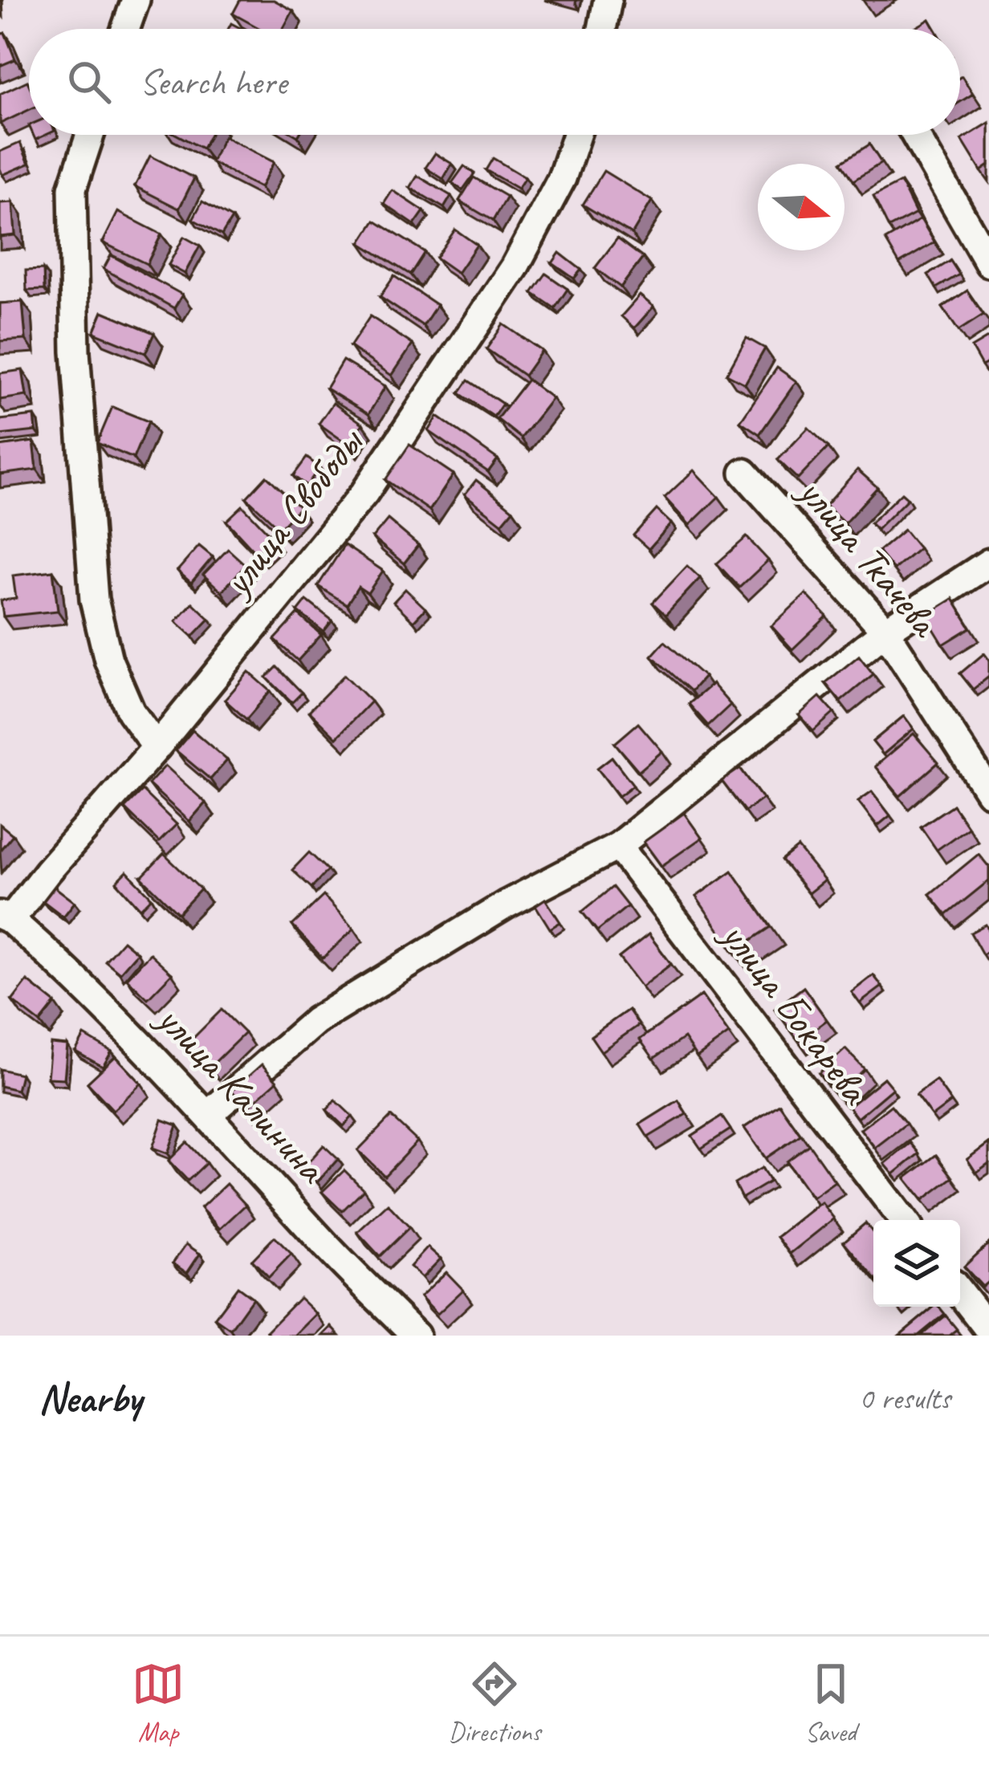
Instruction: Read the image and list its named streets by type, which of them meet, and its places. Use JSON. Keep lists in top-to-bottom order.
{
  "streets": {
    "street": [
      "улица Свободы",
      "улица Ткачева",
      "улица Бокарева",
      "улица Калинина"
    ]
  },
  "crossings": [
    ["улица Свободы", "улица Калинина"]
  ],
  "north": "right",
  "page": {
    "search": "Search here",
    "heading": ["Nearby", "0 results"],
    "nav": ["Map", "Directions", "Saved"]
  }
}
